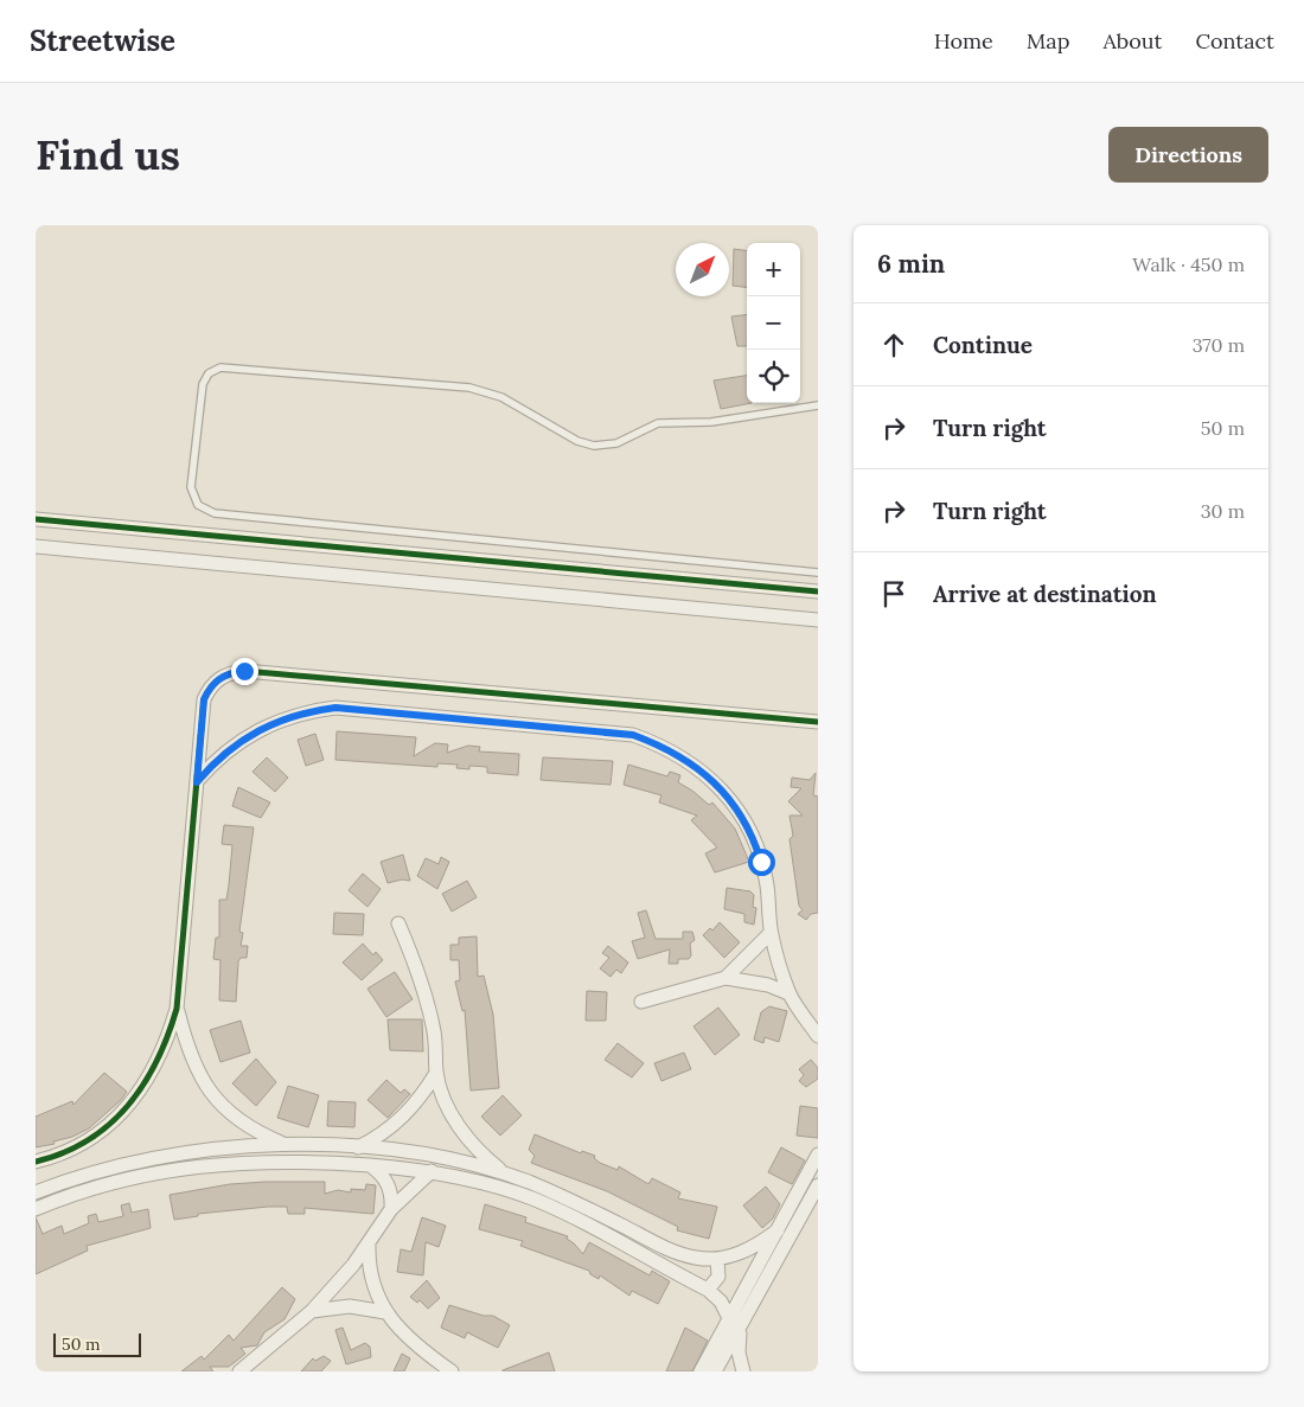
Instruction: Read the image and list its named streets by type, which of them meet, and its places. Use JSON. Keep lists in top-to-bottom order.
{
  "scale_bar": "50 m",
  "north": "top right",
  "page": {
    "header": "Streetwise",
    "nav": [
      "Home",
      "Map",
      "About",
      "Contact"
    ],
    "buttons": "Directions",
    "title": "Find us",
    "heading": ["6 min", "Walk · 450 m"],
    "map_buttons": ["+", "−"],
    "list": [
      ["Continue", "370 m"],
      ["Turn right", "50 m"],
      ["Turn right", "30 m"],
      "Arrive at destination"
    ],
    "scale": "50 m"
  }
}
